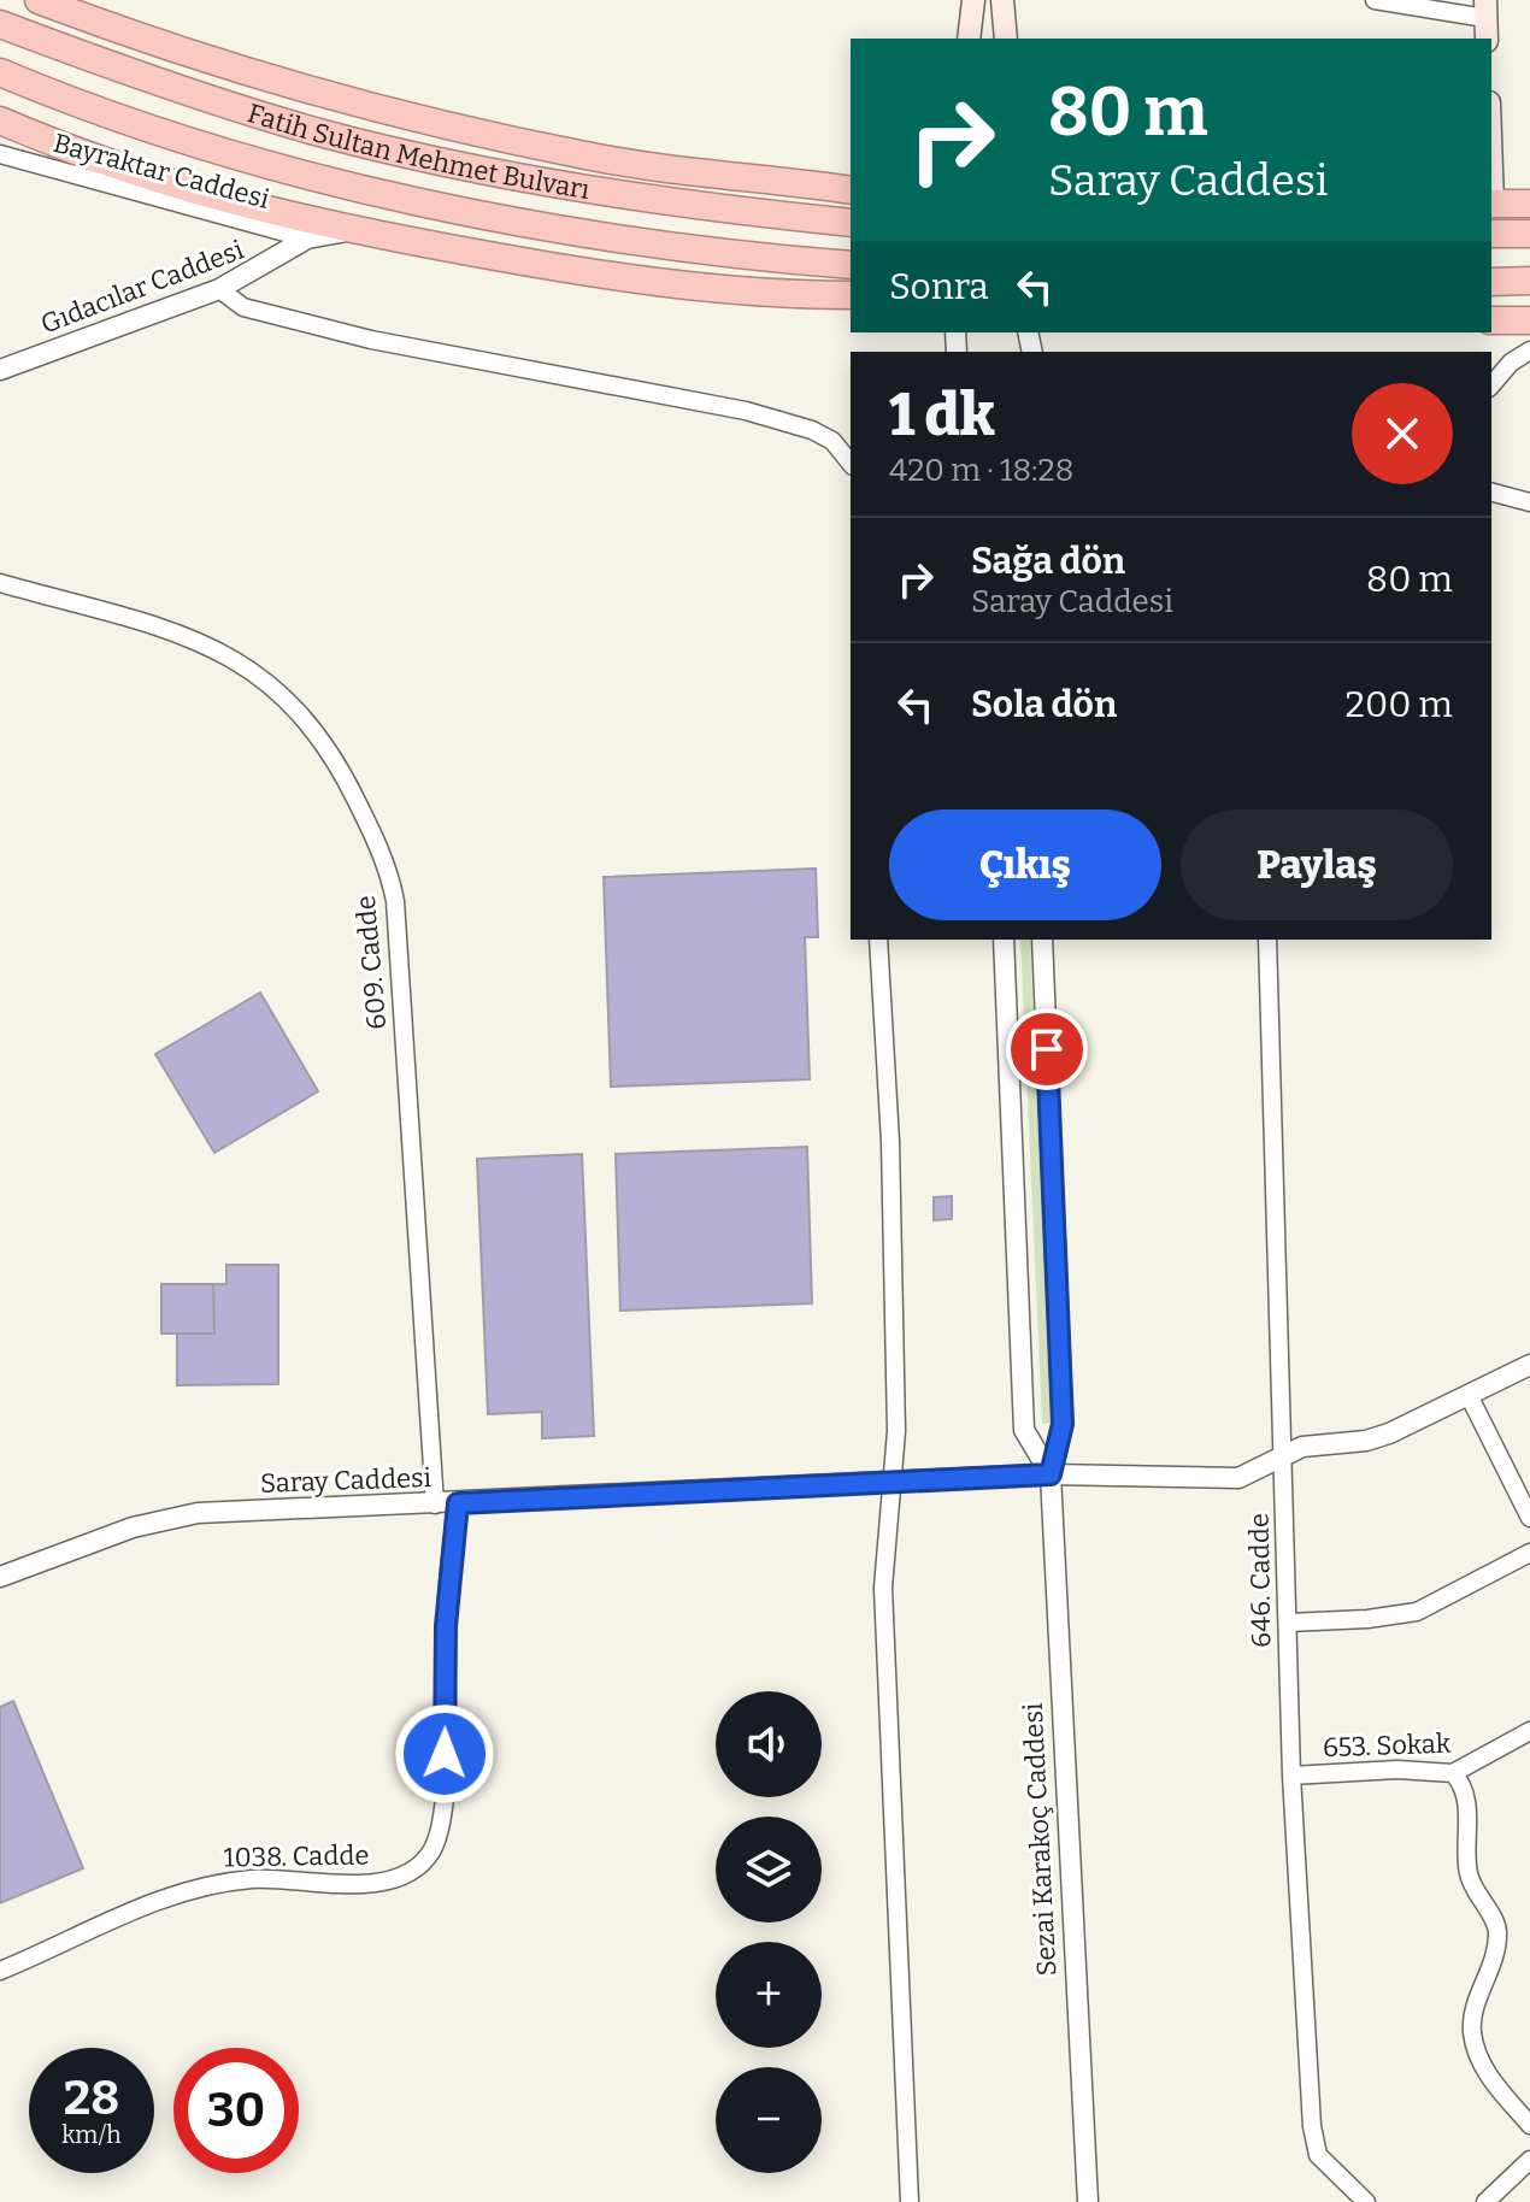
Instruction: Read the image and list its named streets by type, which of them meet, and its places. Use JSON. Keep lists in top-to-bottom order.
{
  "streets": {
    "highway": ["Fatih Sultan Mehmet Bulvarı"],
    "street": [
      "Bayraktar Caddesi",
      "Gıdacılar Caddesi",
      "609. Cadde",
      "Saray Caddesi",
      "646. Cadde",
      "653. Sokak",
      "Sezai Karakoç Caddesi",
      "1038. Cadde"
    ]
  },
  "crossings": [
    ["Bayraktar Caddesi", "Gıdacılar Caddesi"],
    ["609. Cadde", "Saray Caddesi"],
    ["Saray Caddesi", "646. Cadde"],
    ["Saray Caddesi", "Sezai Karakoç Caddesi"],
    ["Saray Caddesi", "1038. Cadde"],
    ["646. Cadde", "653. Sokak"]
  ],
  "page": {
    "turn": ["80 m", "Saray Caddesi"],
    "then": "Sonra",
    "heading": ["1 dk", "420 m · 18:28"],
    "list": [
      {
        "name": "Sağa dön",
        "note": "Saray Caddesi",
        "value": "80 m"
      },
      {
        "name": "Sola dön",
        "value": "200 m"
      }
    ],
    "buttons": ["Çıkış", "Paylaş"],
    "map_buttons": ["+", "−"],
    "speed": "28 km/h",
    "limit": "30"
  }
}
